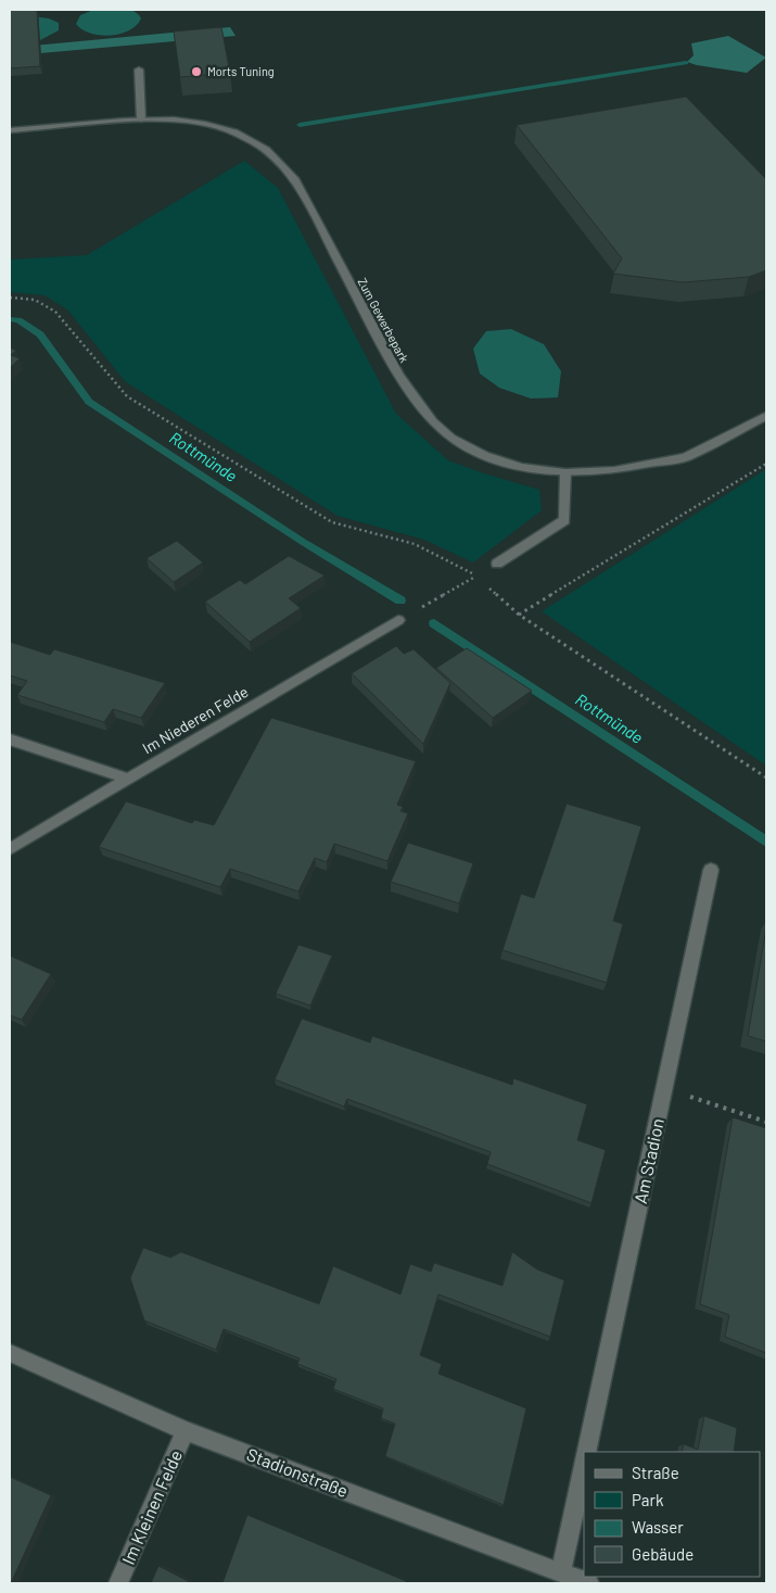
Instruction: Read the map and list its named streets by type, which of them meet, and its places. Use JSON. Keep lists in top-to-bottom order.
{
  "streets": {
    "street": [
      "Zum Gewerbepark",
      "Im Niederen Felde",
      "Am Stadion",
      "Stadionstraße",
      "Im Kleinen Felde"
    ]
  },
  "crossings": [
    ["Stadionstraße", "Im Kleinen Felde"]
  ],
  "water": ["Rottmünde"],
  "places": ["Morts Tuning"],
  "legend": [
    "Straße",
    "Park",
    "Wasser",
    "Gebäude"
  ]
}
